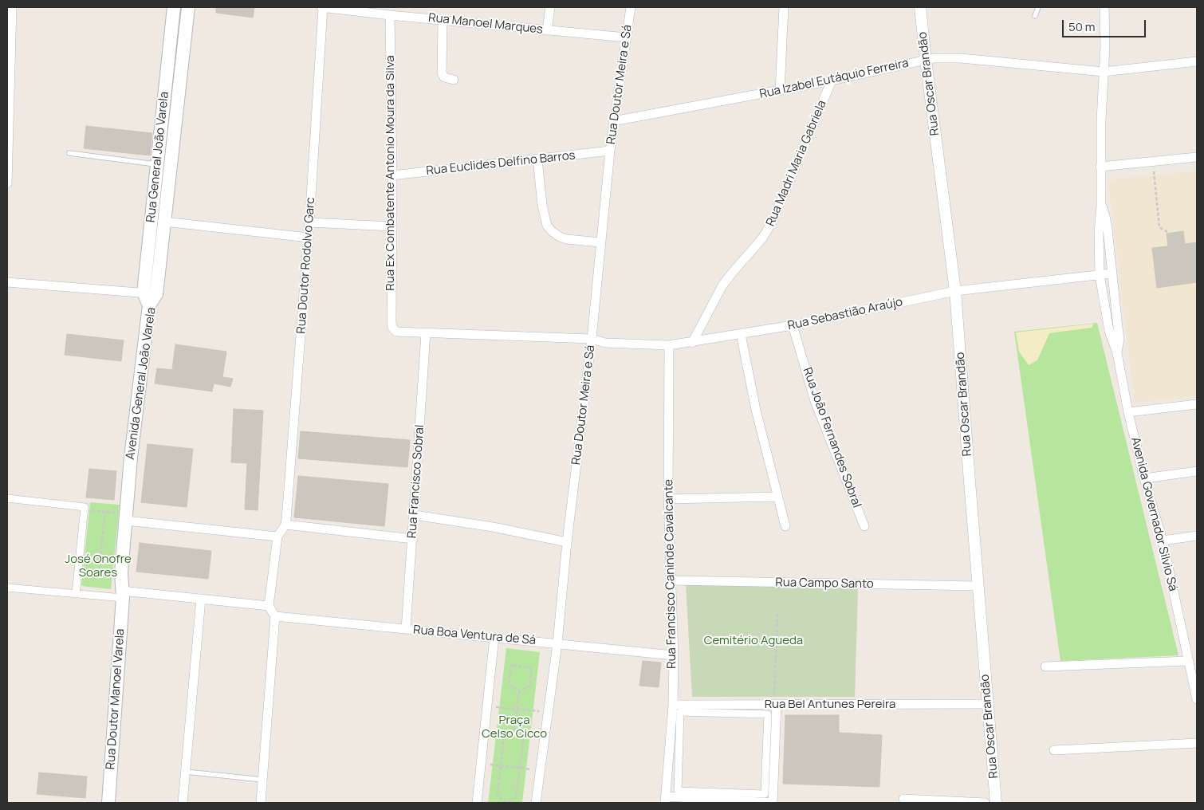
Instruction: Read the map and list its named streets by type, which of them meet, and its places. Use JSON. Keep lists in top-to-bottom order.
{
  "streets": {
    "main road": ["Rua General João Varela", "Avenida General João Varela", "Rua Doutor Manoel Varela"],
    "street": [
      "Rua Manoel Marques",
      "Rua Izabel Eutáquio Ferreira",
      "Rua Oscar Brandão",
      "Rua Doutor Meira e Sá",
      "Rua Euclides Delfino Barros",
      "Rua Madri Maria Gabriela",
      "Rua Ex Combatente Antonio Moura da Silva",
      "Rua Doutor Rodolvo Garc",
      "Rua Sebastião Araújo",
      "Rua João Fernandes Sobral",
      "Rua Francisco Sobral",
      "Avenida Governador Silvio Sá",
      "Rua Francisco Caninde Cavalcante",
      "Rua Campo Santo",
      "Rua Boa Ventura de Sá",
      "Rua Bel Antunes Pereira"
    ]
  },
  "crossings": [
    ["Rua Manoel Marques", "Rua Doutor Meira e Sá"],
    ["Rua Manoel Marques", "Rua Ex Combatente Antonio Moura da Silva"],
    ["Rua Manoel Marques", "Rua Doutor Rodolvo Garc"],
    ["Rua Izabel Eutáquio Ferreira", "Rua Oscar Brandão"],
    ["Rua Izabel Eutáquio Ferreira", "Rua Doutor Meira e Sá"],
    ["Rua Izabel Eutáquio Ferreira", "Rua Madri Maria Gabriela"],
    ["Rua Oscar Brandão", "Rua Sebastião Araújo"],
    ["Rua Oscar Brandão", "Rua Campo Santo"],
    ["Rua Oscar Brandão", "Rua Bel Antunes Pereira"],
    ["Rua Doutor Meira e Sá", "Rua Euclides Delfino Barros"],
    ["Rua Doutor Meira e Sá", "Rua Sebastião Araújo"],
    ["Rua Doutor Meira e Sá", "Rua Boa Ventura de Sá"],
    ["Rua General João Varela", "Avenida General João Varela"],
    ["Rua Euclides Delfino Barros", "Rua Ex Combatente Antonio Moura da Silva"],
    ["Rua Madri Maria Gabriela", "Rua Sebastião Araújo"],
    ["Rua Ex Combatente Antonio Moura da Silva", "Rua Sebastião Araújo"],
    ["Rua Sebastião Araújo", "Rua João Fernandes Sobral"],
    ["Rua Sebastião Araújo", "Rua Francisco Sobral"],
    ["Rua Sebastião Araújo", "Avenida Governador Silvio Sá"],
    ["Rua Sebastião Araújo", "Rua Francisco Caninde Cavalcante"],
    ["Avenida General João Varela", "Rua Doutor Manoel Varela"],
    ["Rua Francisco Sobral", "Rua Boa Ventura de Sá"],
    ["Rua Francisco Caninde Cavalcante", "Rua Campo Santo"],
    ["Rua Francisco Caninde Cavalcante", "Rua Boa Ventura de Sá"],
    ["Rua Francisco Caninde Cavalcante", "Rua Bel Antunes Pereira"]
  ],
  "parks": ["José Onofre Soares", "Cemitério Agueda", "Praça Celso Cicco"],
  "scale_bar": "50 m"
}
